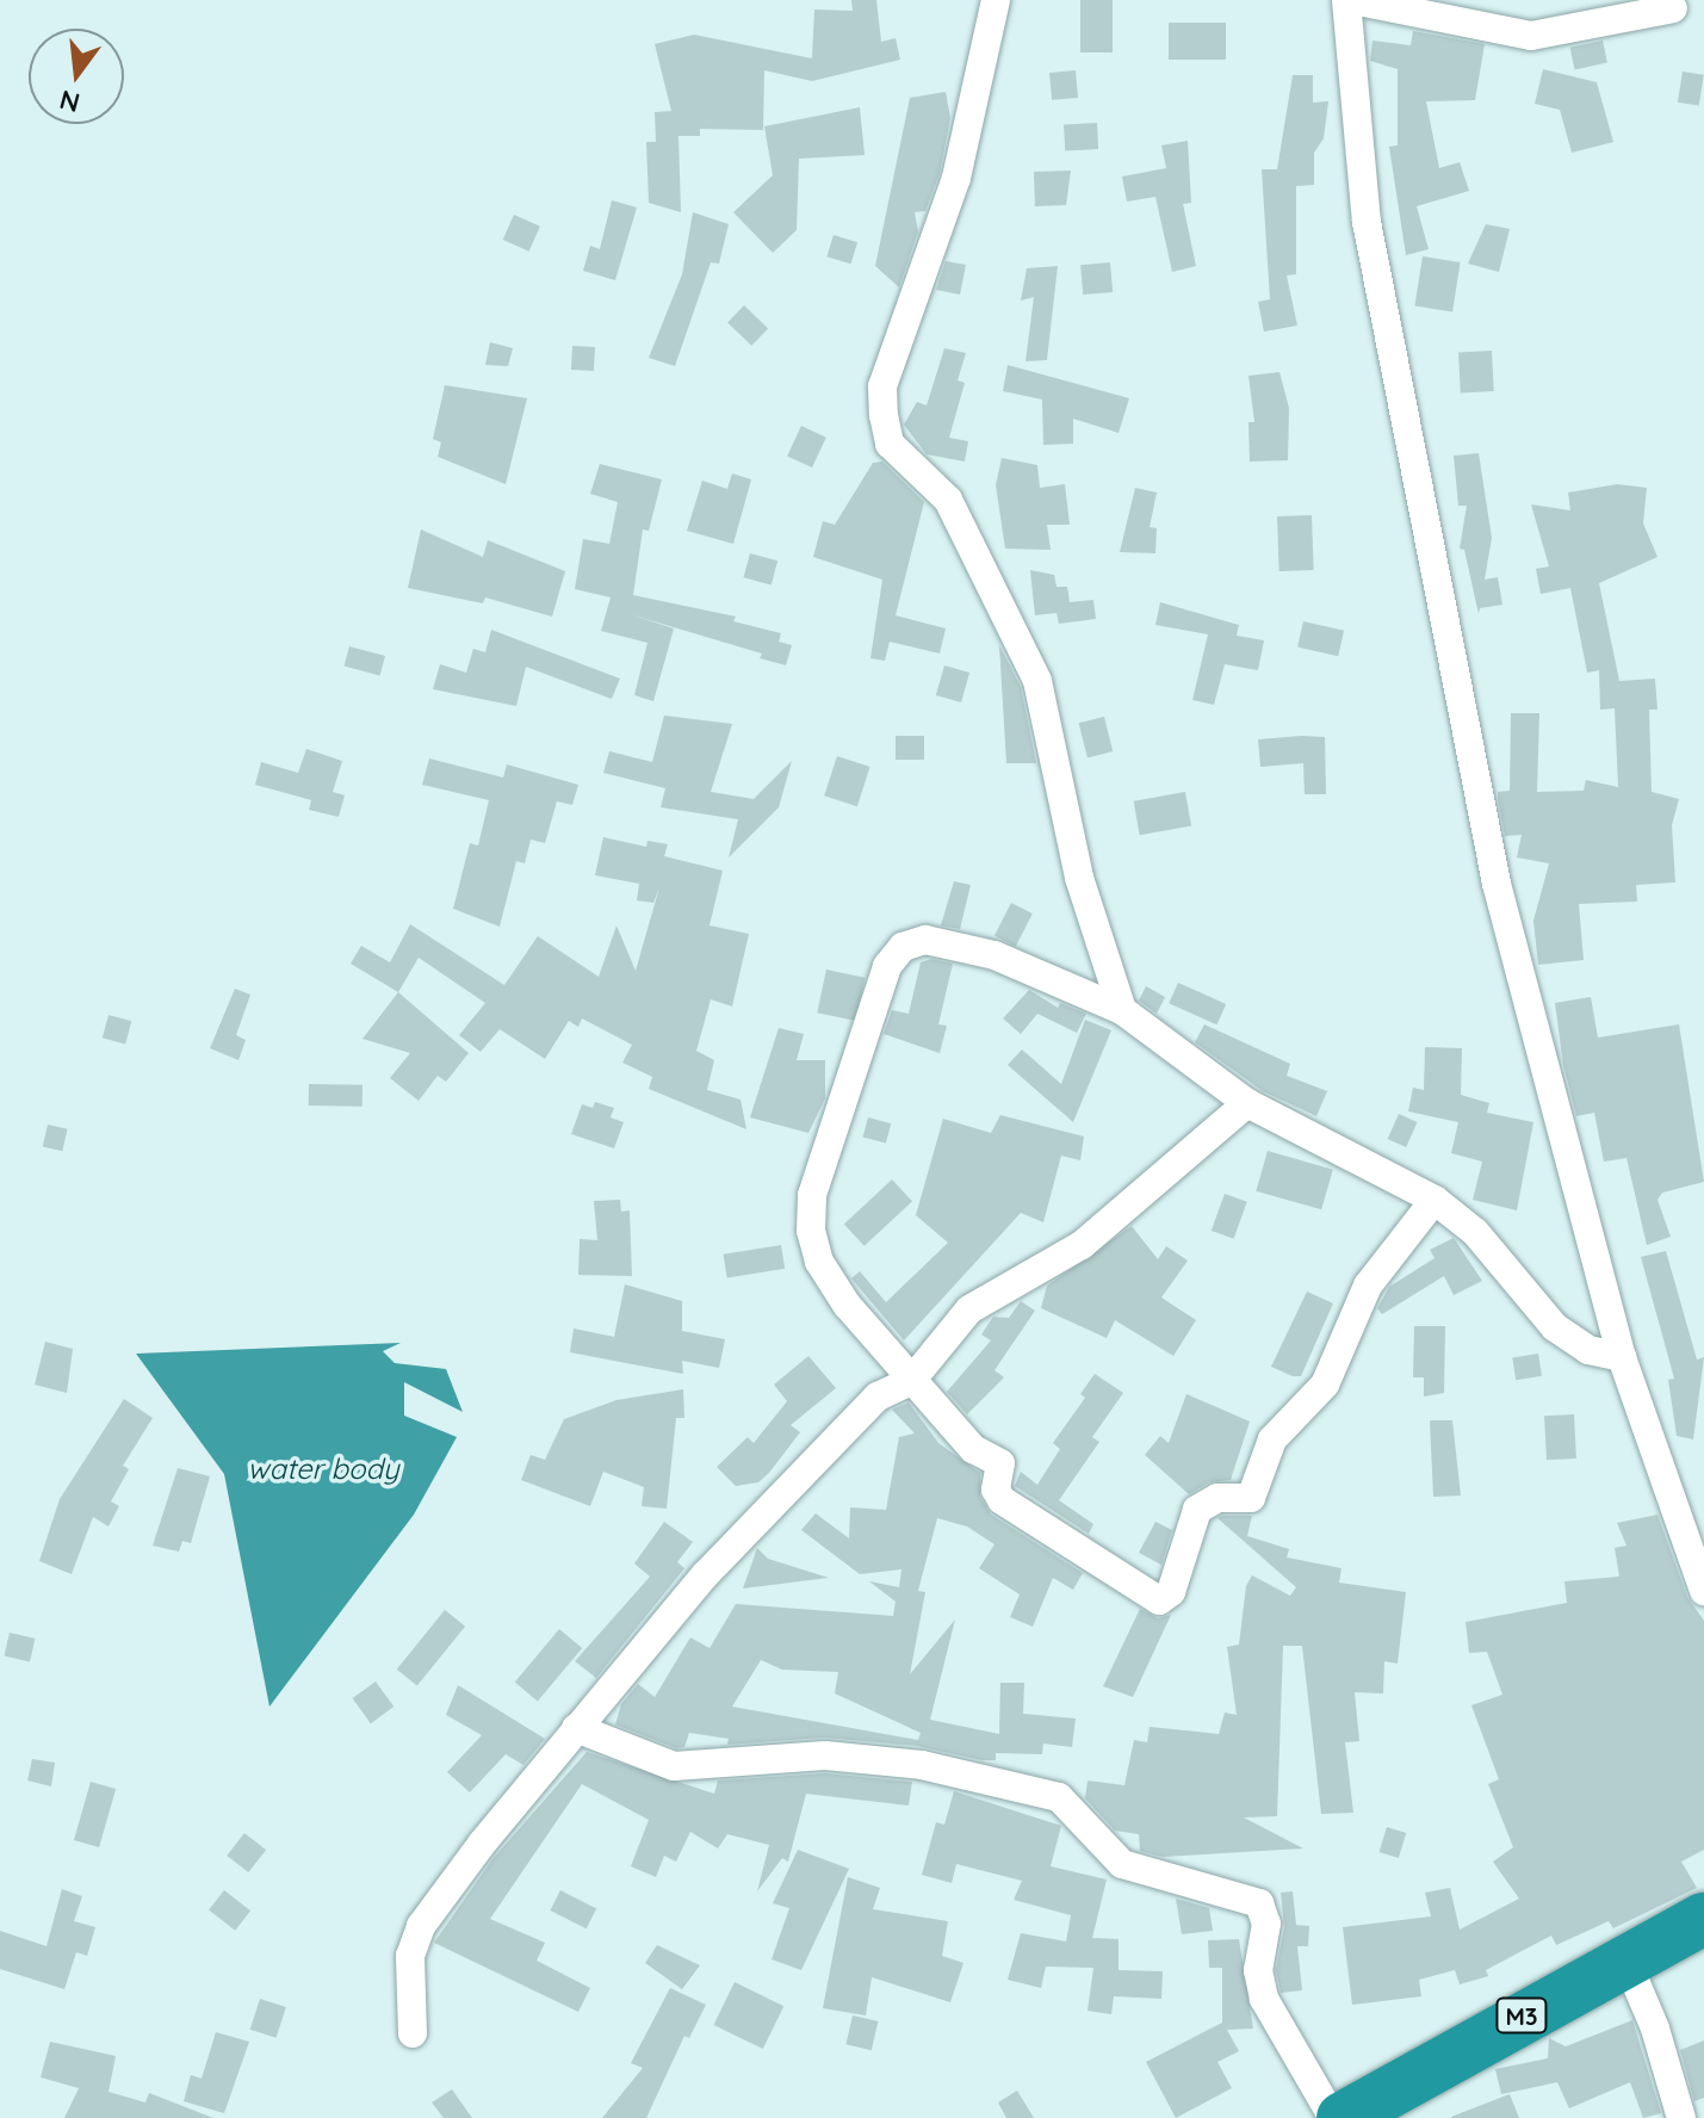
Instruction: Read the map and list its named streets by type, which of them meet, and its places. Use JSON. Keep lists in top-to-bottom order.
{
  "streets": {
    "highway": ["M3"]
  },
  "water": ["water body"],
  "north": "bottom"
}
